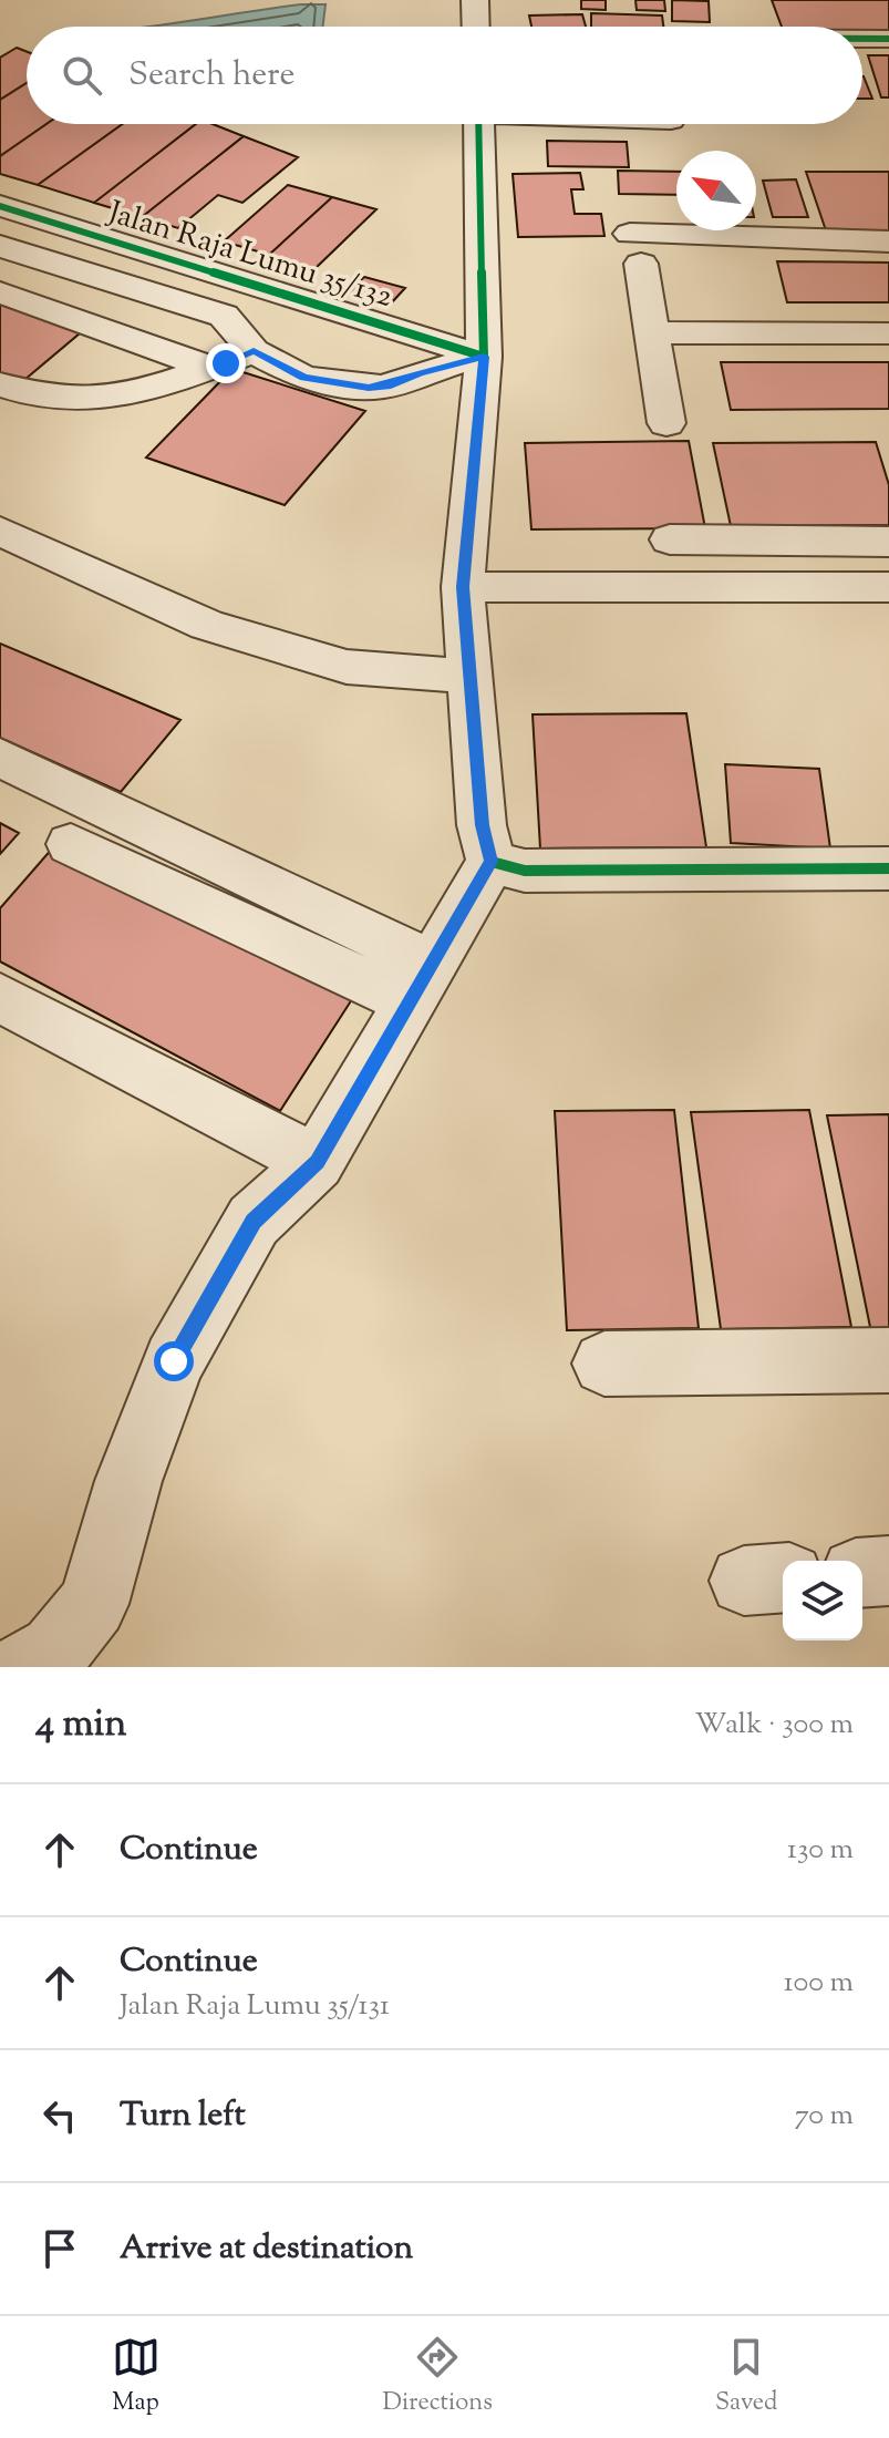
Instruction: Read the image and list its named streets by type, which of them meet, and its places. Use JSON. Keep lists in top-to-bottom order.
{
  "streets": {
    "street": ["Jalan Raja Lumu 35/132"]
  },
  "north": "top left",
  "page": {
    "search": "Search here",
    "heading": ["4 min", "Walk · 300 m"],
    "list": [
      ["Continue", "130 m"],
      ["Continue", "Jalan Raja Lumu 35/131", "100 m"],
      ["Turn left", "70 m"],
      "Arrive at destination"
    ],
    "nav": ["Map", "Directions", "Saved"]
  }
}
